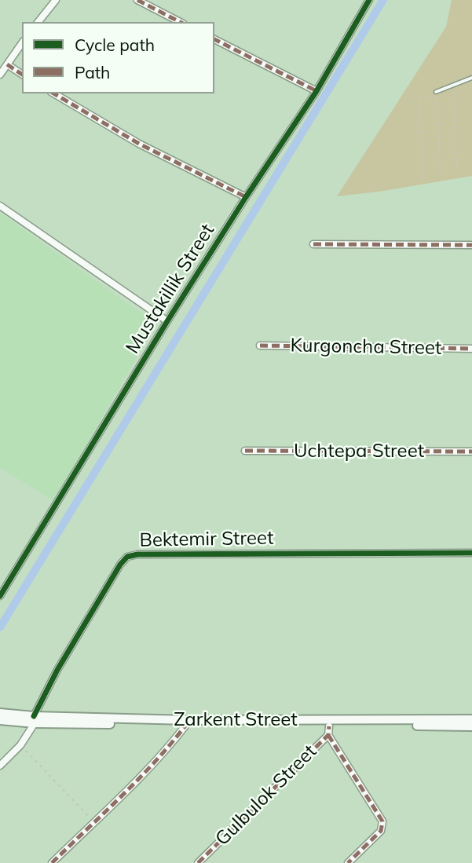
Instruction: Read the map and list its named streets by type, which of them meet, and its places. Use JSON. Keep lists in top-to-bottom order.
{
  "streets": {
    "main road": ["Zarkent Street"],
    "street": [
      "Mustakillik Street",
      "Kurgoncha Street",
      "Uchtepa Street",
      "Bektemir Street",
      "Gulbulok Street"
    ]
  },
  "crossings": [
    ["Bektemir Street", "Zarkent Street"],
    ["Zarkent Street", "Gulbulok Street"]
  ],
  "legend": ["Cycle path", "Path"]
}
